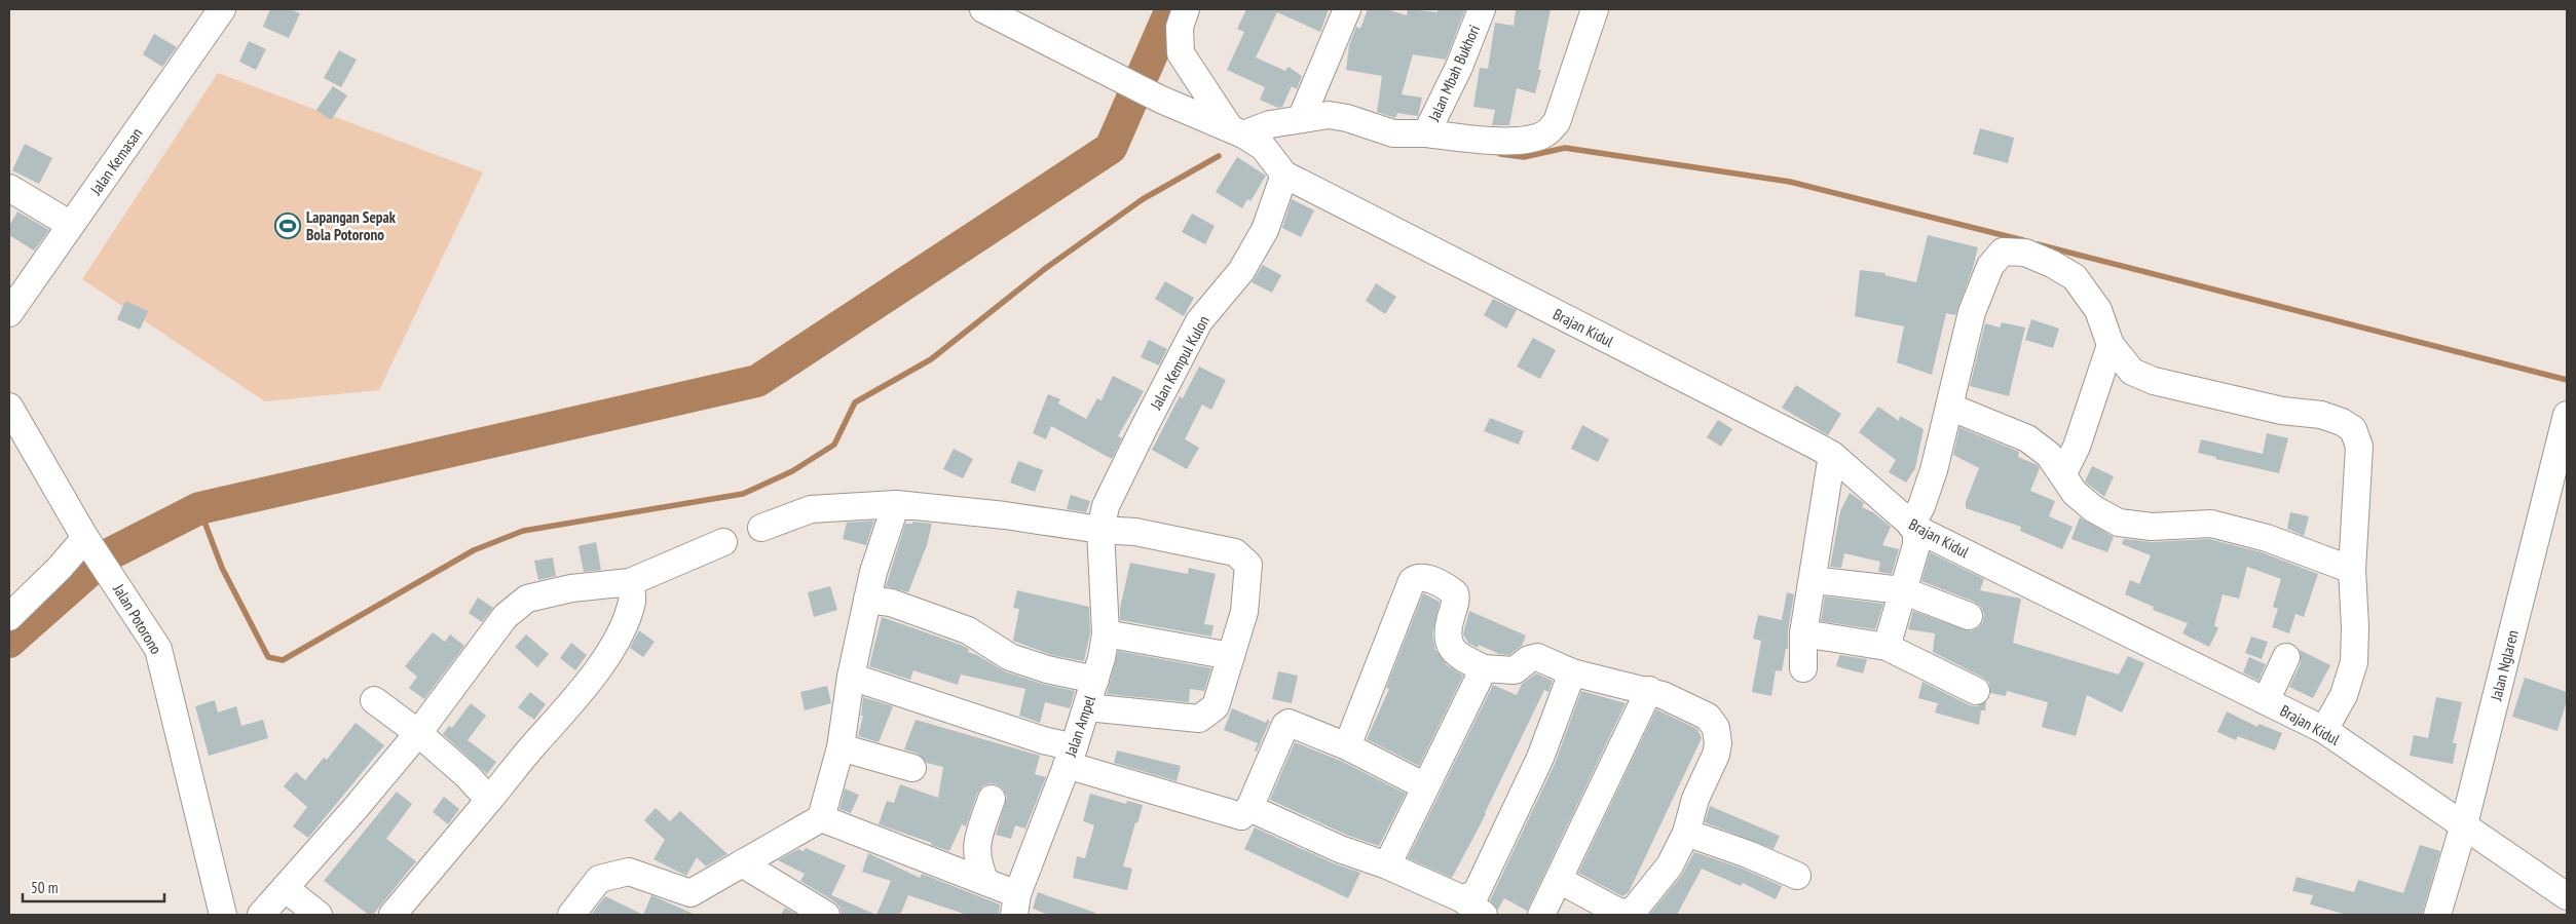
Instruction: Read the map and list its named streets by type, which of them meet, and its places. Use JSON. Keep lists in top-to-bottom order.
{
  "streets": {
    "street": [
      "Jalan Mbah Bukhori",
      "Jalan Kemasan",
      "Brajan Kidul",
      "Jalan Kempul Kulon",
      "Jalan Potorono",
      "Jalan Nglaren",
      "Jalan Ampel"
    ]
  },
  "crossings": [
    ["Jalan Mbah Bukhori", "Brajan Kidul"],
    ["Brajan Kidul", "Jalan Kempul Kulon"],
    ["Brajan Kidul", "Jalan Nglaren"],
    ["Jalan Kempul Kulon", "Jalan Ampel"]
  ],
  "places": {
    "sports": ["Lapangan Sepak Bola Potorono"]
  },
  "scale_bar": "50 m"
}
